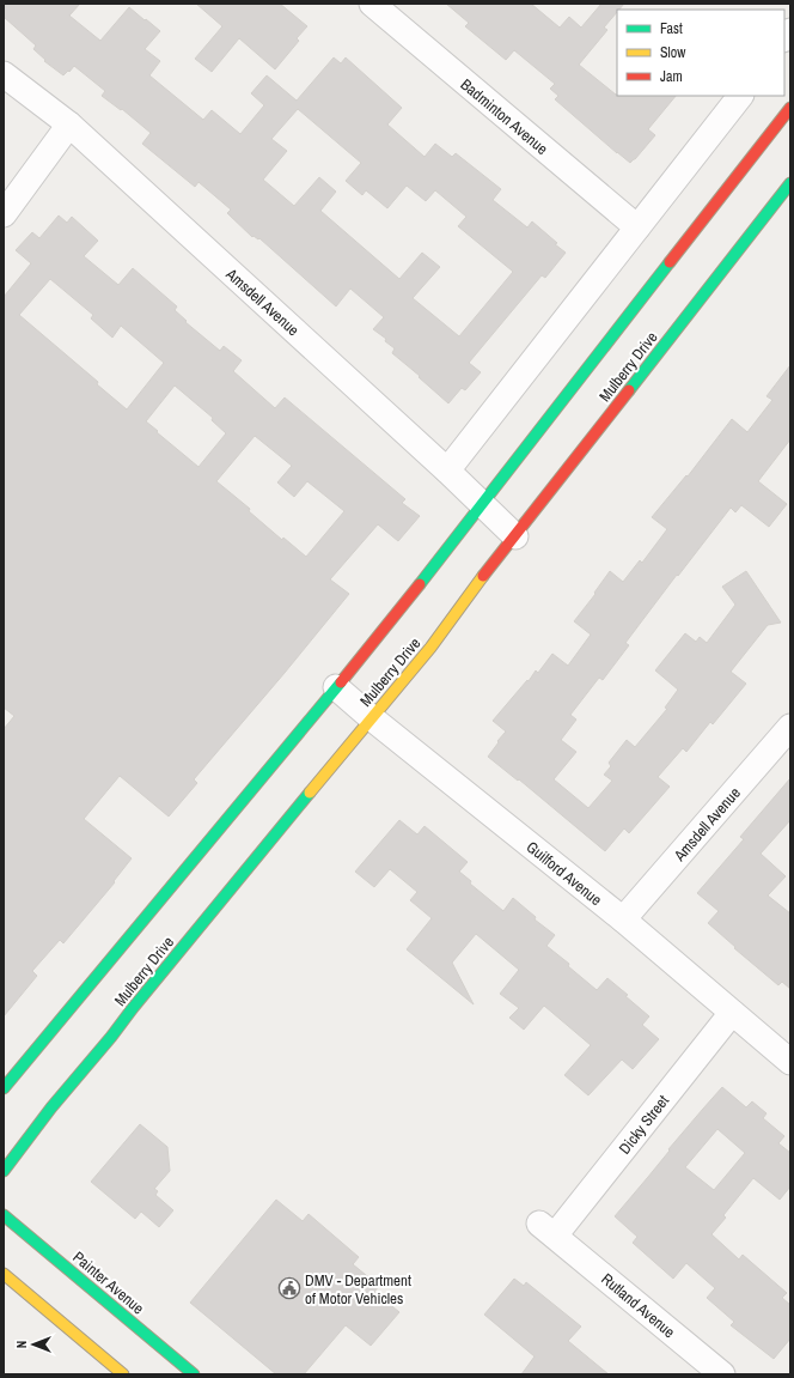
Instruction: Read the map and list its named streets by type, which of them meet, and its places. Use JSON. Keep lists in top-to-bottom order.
{
  "streets": {
    "main road": ["Mulberry Drive", "Painter Avenue"],
    "street": [
      "Badminton Avenue",
      "Amsdell Avenue",
      "Guilford Avenue",
      "Dicky Street",
      "Rutland Avenue"
    ]
  },
  "crossings": [
    ["Amsdell Avenue", "Mulberry Drive"],
    ["Amsdell Avenue", "Guilford Avenue"],
    ["Mulberry Drive", "Guilford Avenue"],
    ["Guilford Avenue", "Dicky Street"],
    ["Dicky Street", "Rutland Avenue"]
  ],
  "places": {
    "public building": ["DMV - Department of Motor Vehicles"]
  },
  "legend": ["Fast", "Slow", "Jam"],
  "north": "left"
}
